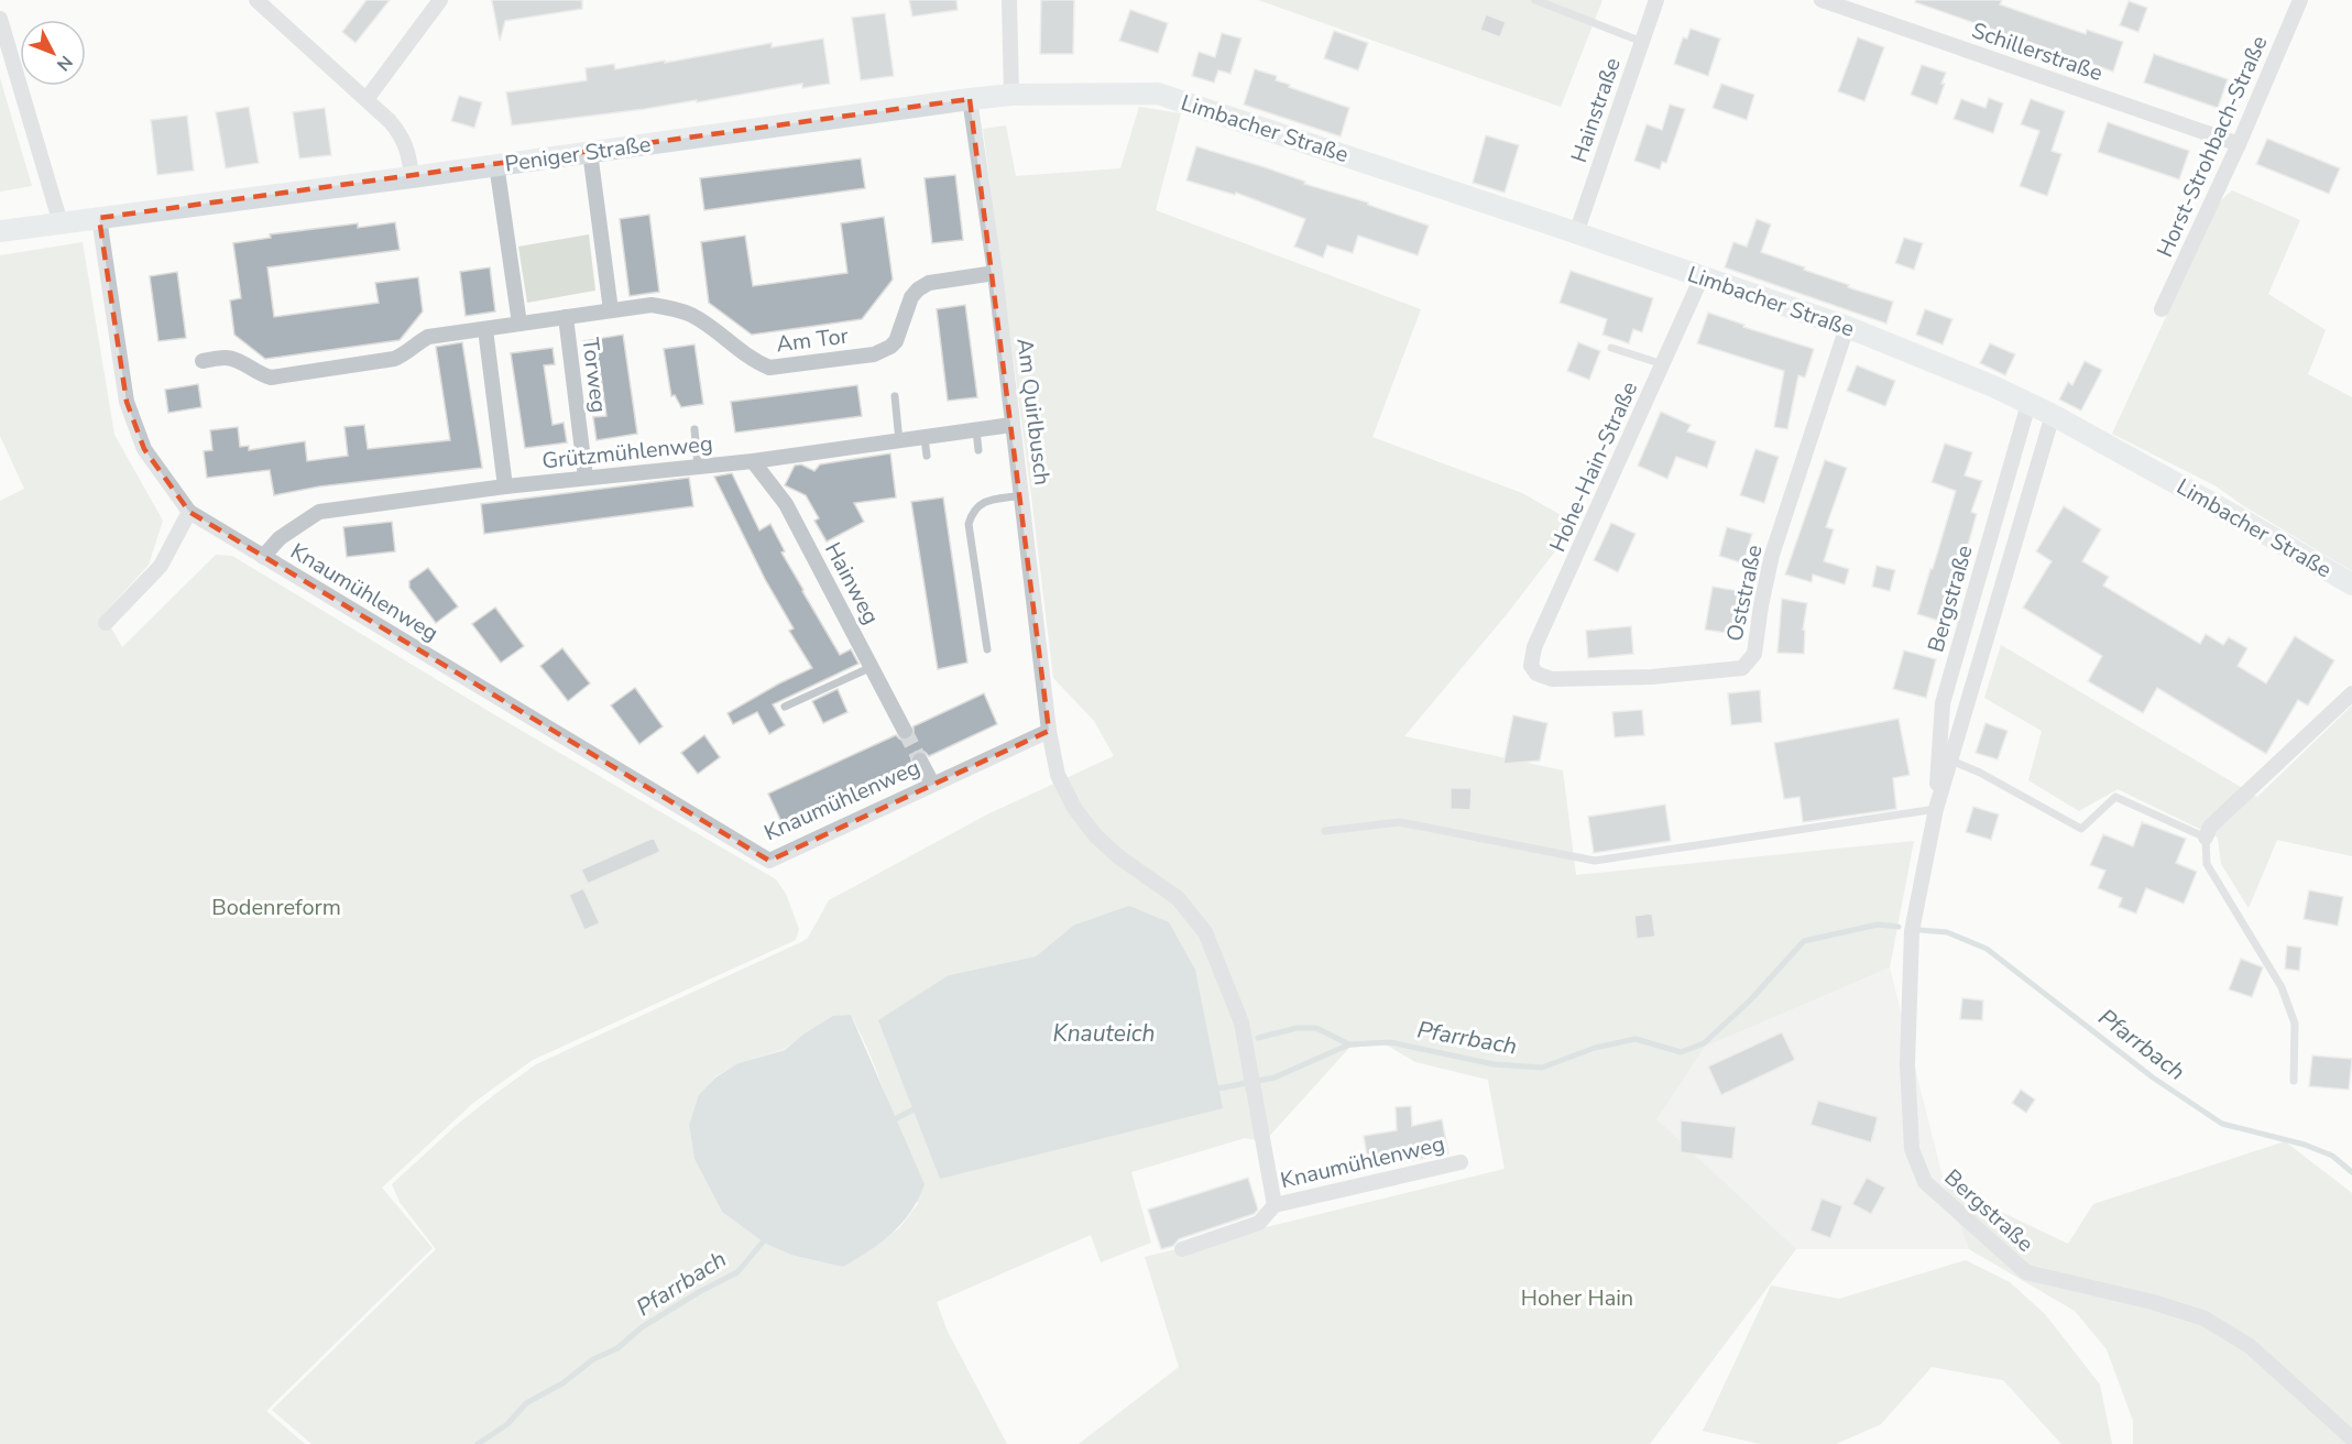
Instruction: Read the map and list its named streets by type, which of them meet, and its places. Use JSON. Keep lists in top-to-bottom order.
{
  "streets": {
    "street": [
      "Schillerstraße",
      "Hainstraße",
      "Limbacher Straße",
      "Horst-Strohbach-Straße",
      "Peniger Straße",
      "Am Tor",
      "Torweg",
      "Am Quirlbusch",
      "Grützmühlenweg",
      "Hohe-Hain-Straße",
      "Hainweg",
      "Knaumühlenweg",
      "Oststraße",
      "Bergstraße"
    ]
  },
  "crossings": [
    ["Schillerstraße", "Horst-Strohbach-Straße"],
    ["Hainstraße", "Limbacher Straße"],
    ["Limbacher Straße", "Peniger Straße"],
    ["Limbacher Straße", "Hohe-Hain-Straße"],
    ["Limbacher Straße", "Oststraße"],
    ["Limbacher Straße", "Bergstraße"],
    ["Peniger Straße", "Am Quirlbusch"],
    ["Peniger Straße", "Knaumühlenweg"],
    ["Am Tor", "Torweg"],
    ["Am Tor", "Am Quirlbusch"],
    ["Torweg", "Grützmühlenweg"],
    ["Am Quirlbusch", "Grützmühlenweg"],
    ["Am Quirlbusch", "Knaumühlenweg"],
    ["Grützmühlenweg", "Hainweg"],
    ["Grützmühlenweg", "Knaumühlenweg"],
    ["Hohe-Hain-Straße", "Oststraße"]
  ],
  "water": ["Knauteich", "Pfarrbach"],
  "parks": ["Bodenreform", "Hoher Hain"],
  "north": "bottom right"
}
